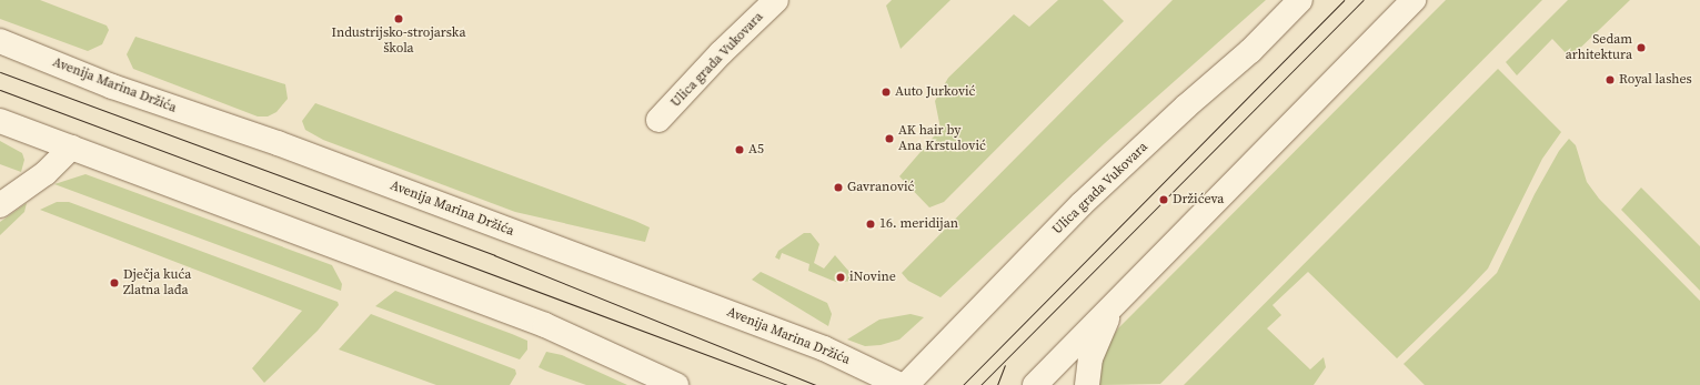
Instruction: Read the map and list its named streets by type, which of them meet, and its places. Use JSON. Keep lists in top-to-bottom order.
{
  "streets": {
    "main road": ["Ulica grada Vukovara", "Avenija Marina Držića"]
  },
  "places": [
    "Industrijsko-strojarska škola",
    "Sedam arhitektura",
    "Royal lashes",
    "Auto Jurković",
    "AK hair by Ana Krstulović",
    "A5",
    "Gavranović",
    "Držićeva",
    "16. meridijan",
    "iNovine",
    "Dječja kuća Zlatna lađa"
  ]
}
